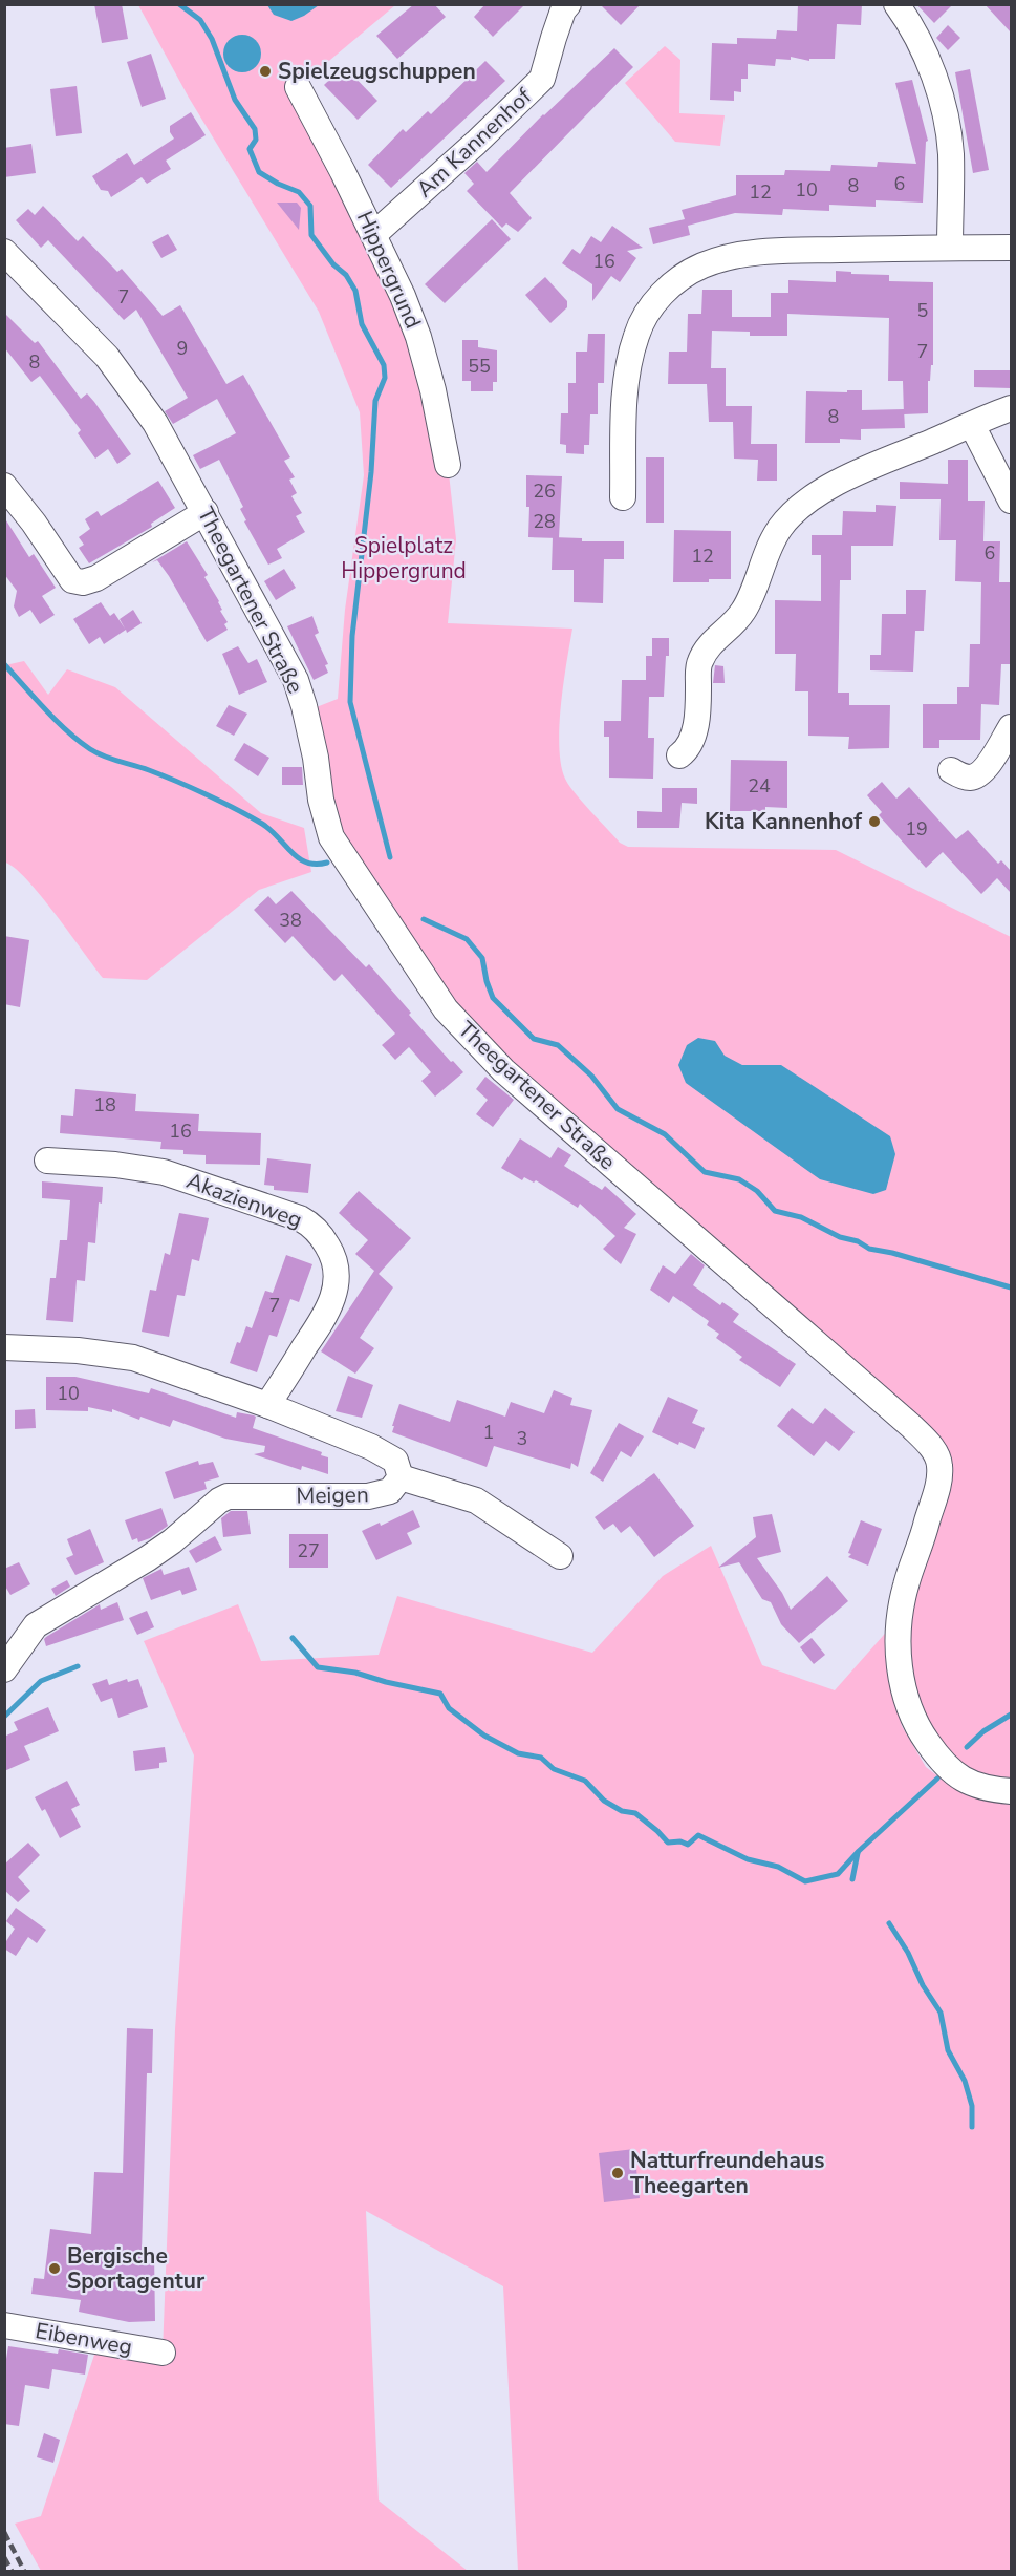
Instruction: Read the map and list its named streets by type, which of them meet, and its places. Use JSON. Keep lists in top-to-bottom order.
{
  "streets": {
    "street": [
      "Am Kannenhof",
      "Hippergrund",
      "Theegartener Straße",
      "Akazienweg",
      "Meigen",
      "Eibenweg"
    ]
  },
  "crossings": [
    ["Am Kannenhof", "Hippergrund"],
    ["Akazienweg", "Meigen"]
  ],
  "parks": ["Spielplatz Hippergrund"],
  "places": [
    "Spielzeugschuppen",
    "Kita Kannenhof",
    "Natturfreundehaus Theegarten",
    "Bergische Sportagentur"
  ],
  "house_numbers": [
    "6",
    "8",
    "10",
    "12",
    "16",
    "7",
    "5",
    "9",
    "7",
    "8",
    "55",
    "8",
    "26",
    "28",
    "6",
    "12",
    "24",
    "19",
    "38",
    "18",
    "16",
    "7",
    "10",
    "1",
    "3",
    "27"
  ]
}
